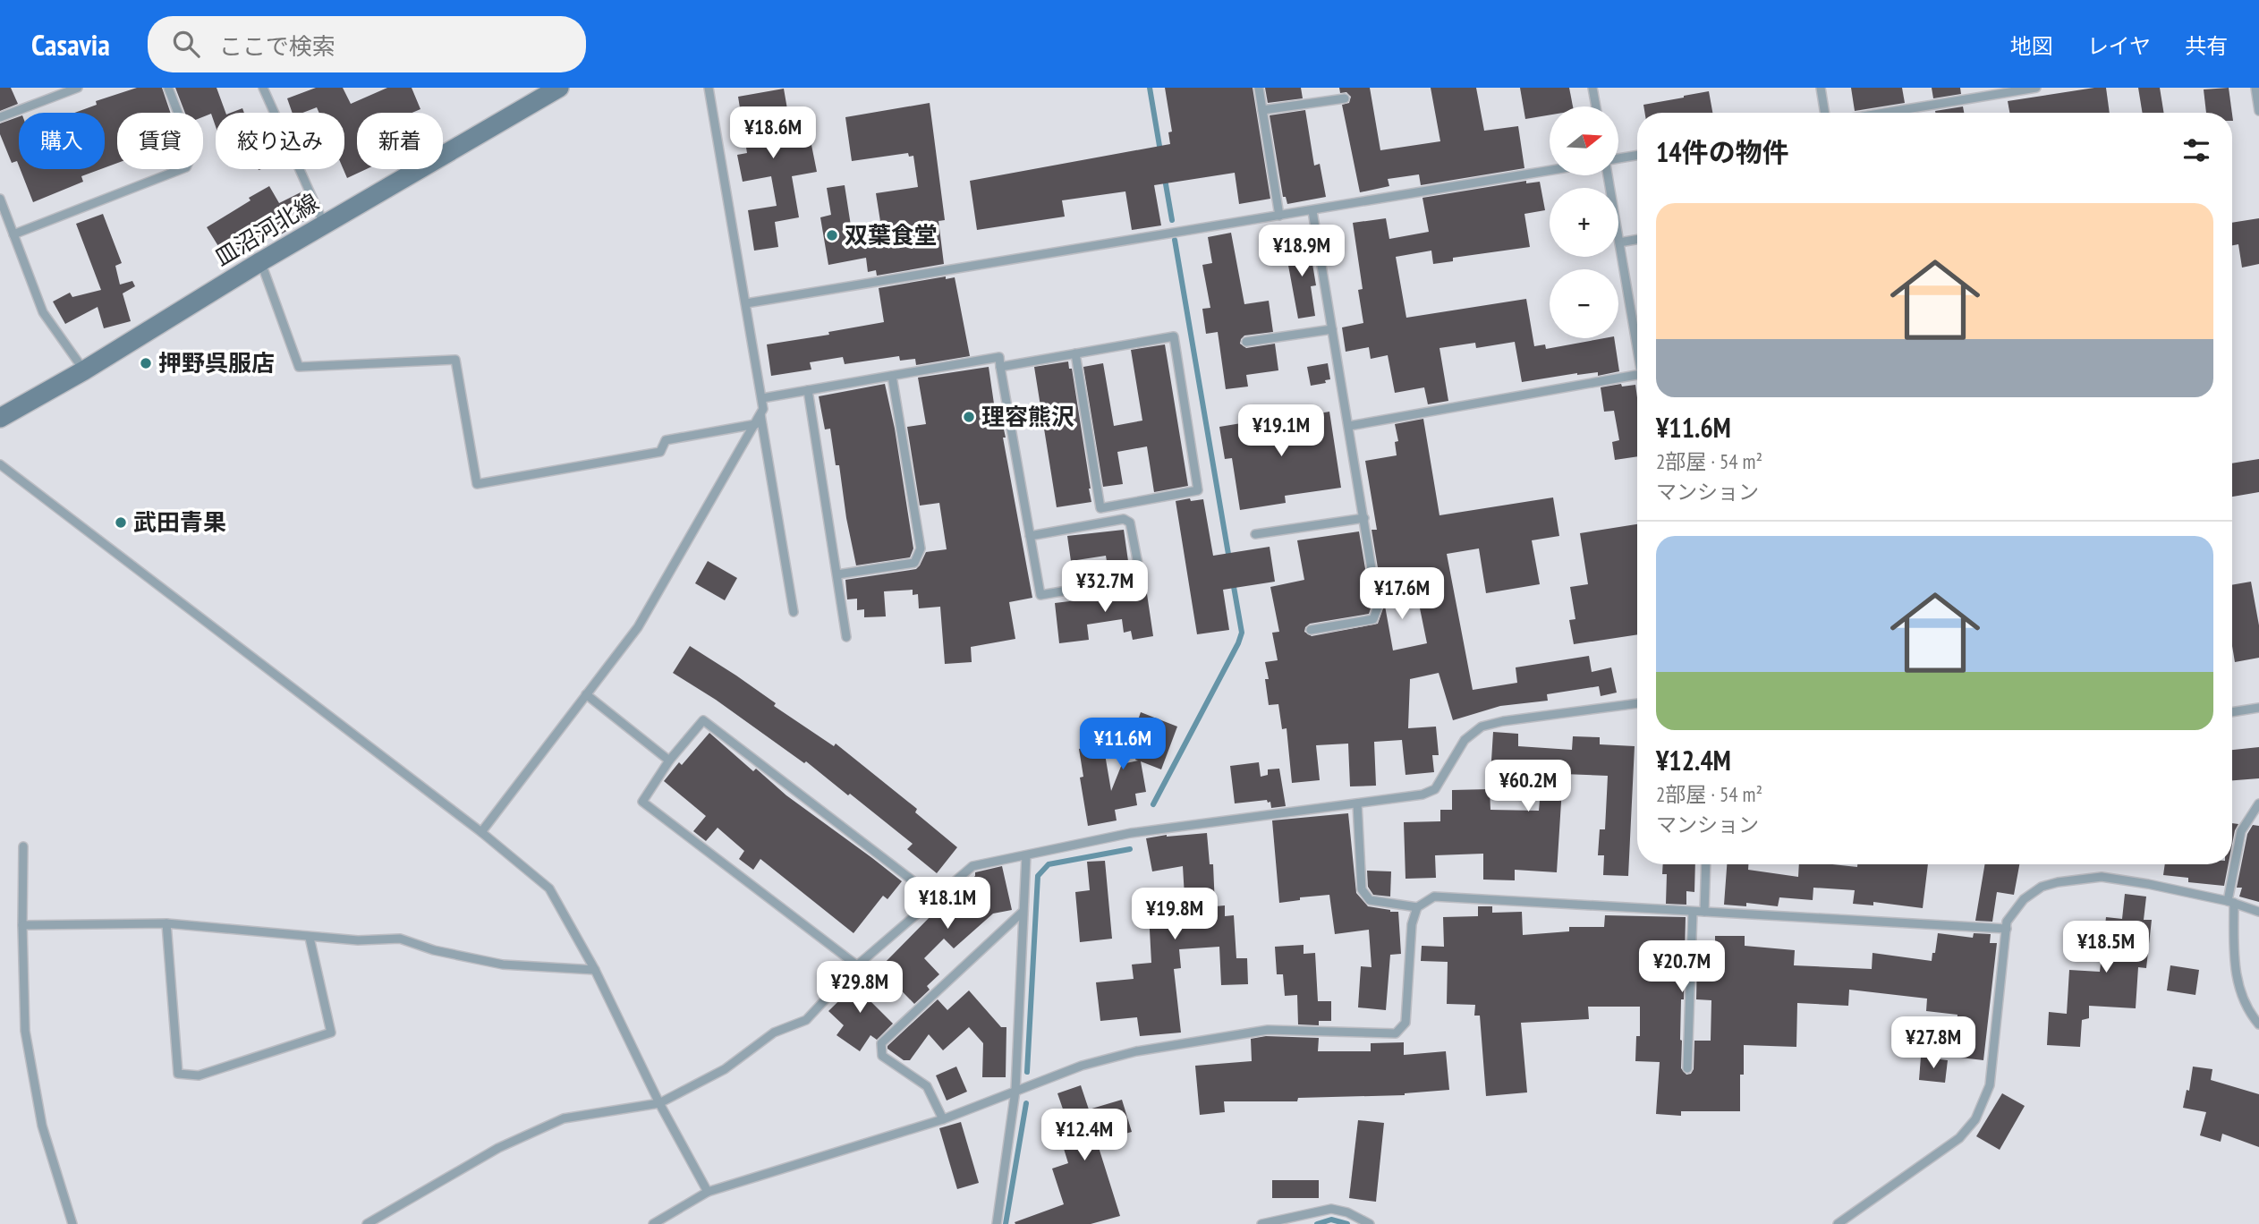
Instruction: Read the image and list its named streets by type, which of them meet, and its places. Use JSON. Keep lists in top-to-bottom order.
{
  "streets": {
    "main road": ["皿沼河北線"]
  },
  "places": [
    "双葉食堂",
    "押野呉服店",
    "理容熊沢",
    "武田青果"
  ],
  "north": "right",
  "page": {
    "header": "Casavia",
    "search": "ここで検索",
    "nav": ["地図", "レイヤ", "共有"],
    "map_buttons": ["+", "−"],
    "price": [
      "¥18.6M",
      "¥18.9M",
      "¥19.1M",
      "¥32.7M",
      "¥17.6M",
      "¥11.6M",
      "¥60.2M",
      "¥18.1M",
      "¥19.8M",
      "¥18.5M",
      "¥20.7M",
      "¥29.8M",
      "¥27.8M",
      "¥12.4M"
    ],
    "chip": [
      "購入",
      "賃貸",
      "絞り込み",
      "新着"
    ],
    "heading": "14件の物件",
    "list": [
      {
        "name": "¥11.6M",
        "note": "2部屋 · 54 m² · マンション"
      },
      {
        "name": "¥12.4M",
        "note": "2部屋 · 54 m² · マンション"
      }
    ]
  }
}
